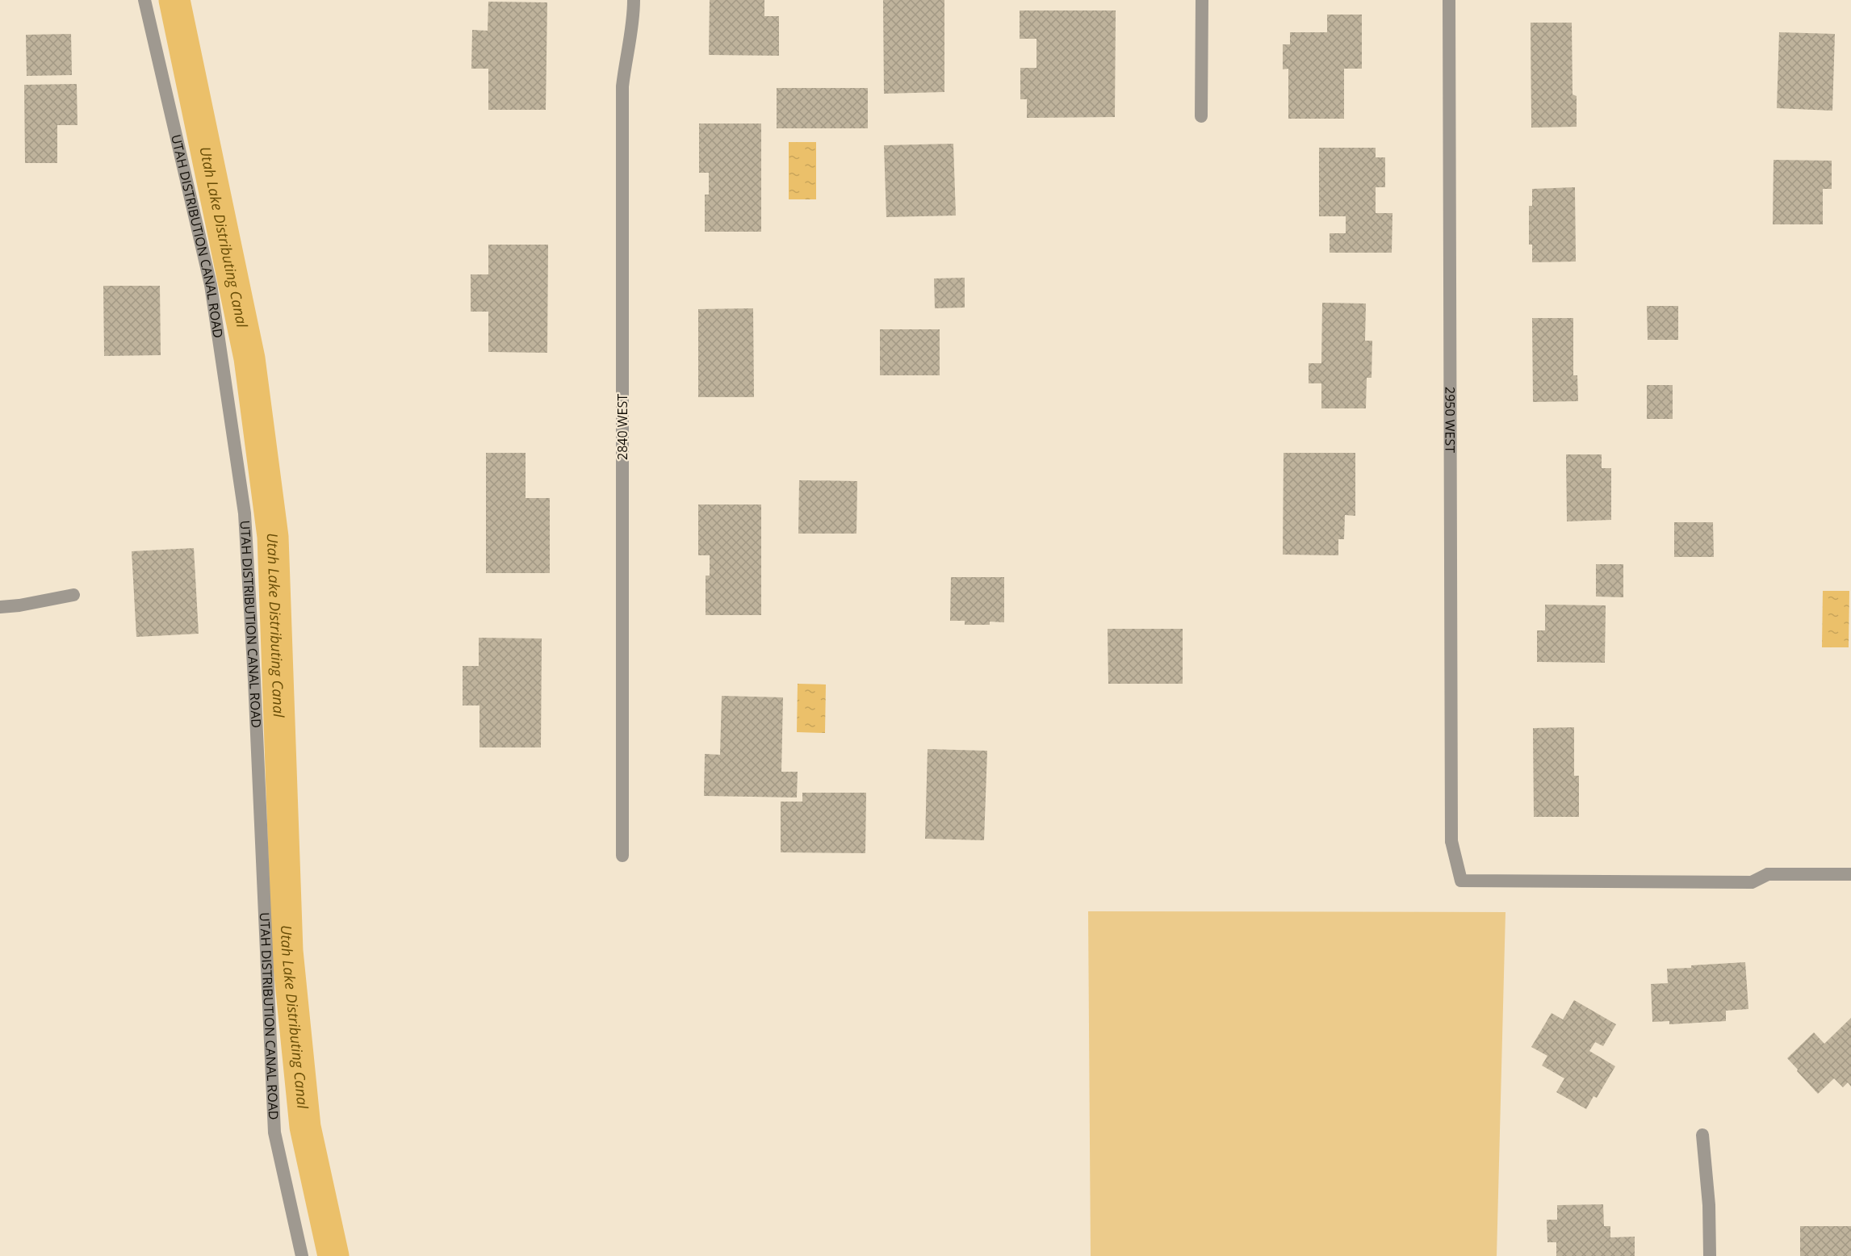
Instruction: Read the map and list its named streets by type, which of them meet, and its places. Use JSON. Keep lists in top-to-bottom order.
{
  "streets": {
    "street": ["UTAH DISTRIBUTION CANAL ROAD", "2950 WEST", "2840 WEST"]
  },
  "water": ["Utah Lake Distributing Canal"]
}
